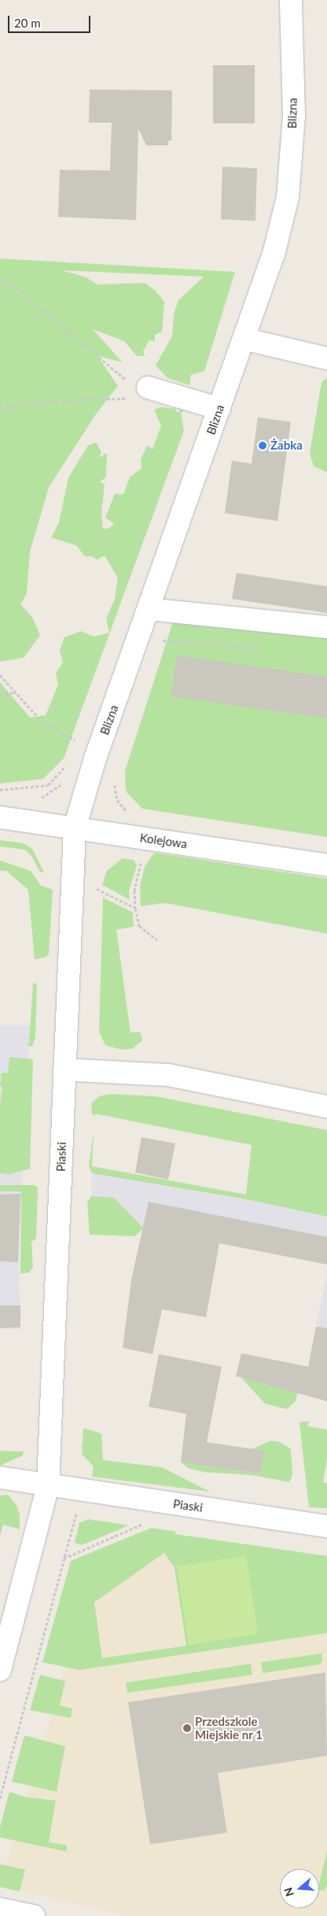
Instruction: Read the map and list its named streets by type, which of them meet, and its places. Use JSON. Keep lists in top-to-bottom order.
{
  "streets": {
    "street": ["Blizna", "Kolejowa", "Piaski"]
  },
  "crossings": [
    ["Blizna", "Kolejowa"],
    ["Blizna", "Piaski"],
    ["Kolejowa", "Piaski"]
  ],
  "places": ["Żabka", "Przedszkole Miejskie nr 1"],
  "scale_bar": "20 m",
  "north": "left"
}
